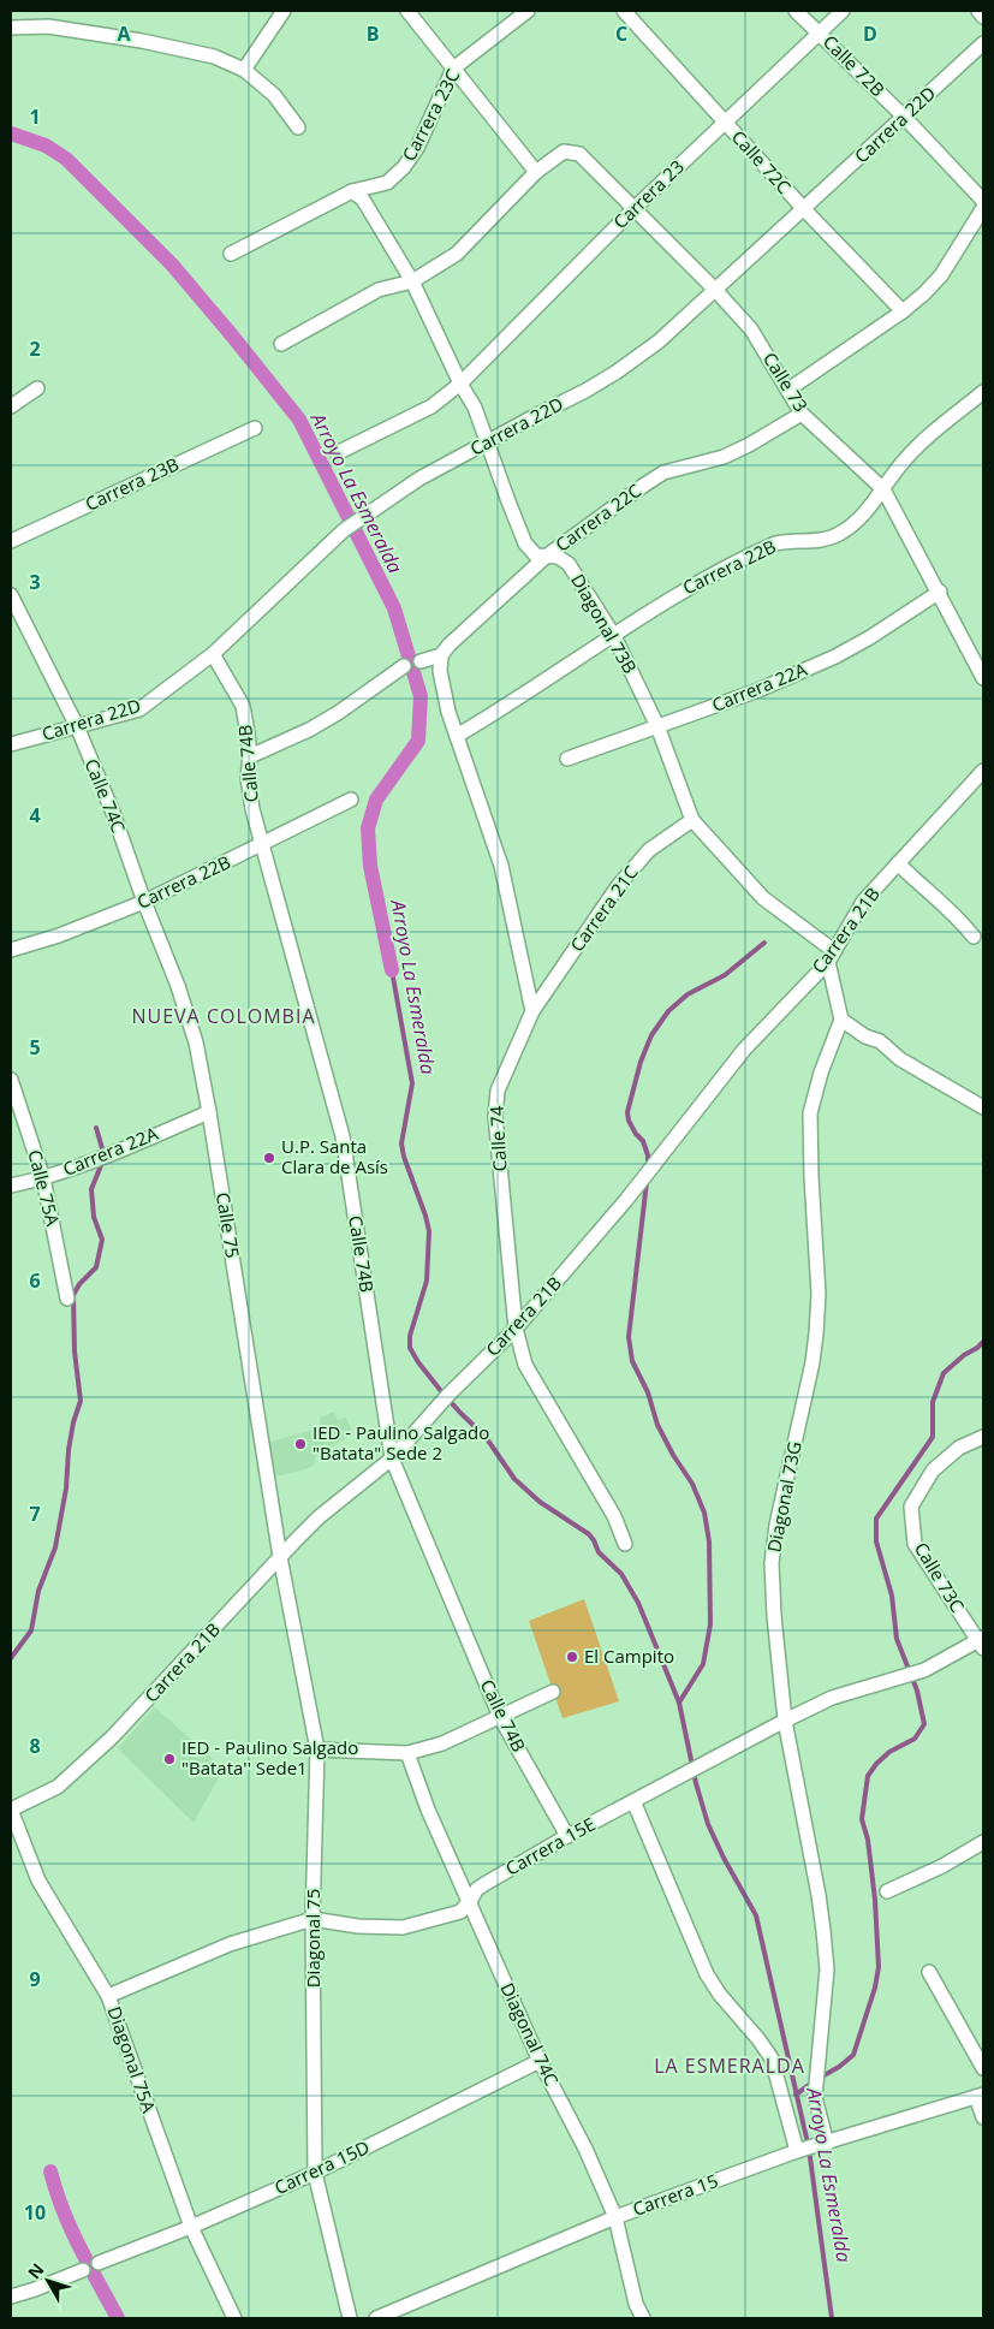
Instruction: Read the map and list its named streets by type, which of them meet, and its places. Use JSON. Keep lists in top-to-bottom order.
{
  "streets": {
    "street": [
      "Calle 72B",
      "Carrera 23C",
      "Carrera 22D",
      "Calle 72C",
      "Carrera 23",
      "Calle 73",
      "Carrera 23B",
      "Carrera 22C",
      "Carrera 22B",
      "Diagonal 73B",
      "Carrera 22A",
      "Calle 74B",
      "Calle 74C",
      "Carrera 21C",
      "Carrera 21B",
      "Calle 74",
      "Calle 75A",
      "Calle 75",
      "Diagonal 73G",
      "Calle 73C",
      "Carrera 15E",
      "Diagonal 75",
      "Diagonal 74C",
      "Diagonal 75A",
      "Carrera 15D",
      "Carrera 15"
    ]
  },
  "crossings": [
    ["Calle 72B", "Carrera 22D"],
    ["Calle 72B", "Carrera 23"],
    ["Carrera 23C", "Diagonal 73B"],
    ["Carrera 22D", "Calle 72C"],
    ["Carrera 22D", "Calle 73"],
    ["Carrera 22D", "Diagonal 73B"],
    ["Carrera 22D", "Calle 74B"],
    ["Carrera 22D", "Calle 74C"],
    ["Calle 72C", "Carrera 23"],
    ["Carrera 23", "Calle 73"],
    ["Carrera 23", "Diagonal 73B"],
    ["Calle 73", "Carrera 22C"],
    ["Calle 73", "Carrera 22B"],
    ["Calle 73", "Carrera 22A"],
    ["Carrera 22C", "Diagonal 73B"],
    ["Carrera 22B", "Diagonal 73B"],
    ["Carrera 22B", "Calle 74B"],
    ["Carrera 22B", "Calle 74C"],
    ["Carrera 22B", "Calle 75"],
    ["Diagonal 73B", "Carrera 22A"],
    ["Diagonal 73B", "Carrera 21C"],
    ["Diagonal 73B", "Carrera 21B"],
    ["Carrera 22A", "Calle 75A"],
    ["Carrera 22A", "Calle 75"],
    ["Calle 74B", "Carrera 21B"],
    ["Calle 74B", "Carrera 15E"],
    ["Calle 74C", "Calle 75"],
    ["Carrera 21C", "Calle 74"],
    ["Carrera 21B", "Calle 74"],
    ["Carrera 21B", "Calle 75"],
    ["Carrera 21B", "Diagonal 75"],
    ["Carrera 21B", "Diagonal 75A"],
    ["Calle 75", "Diagonal 75"],
    ["Diagonal 73G", "Carrera 15E"],
    ["Diagonal 73G", "Carrera 15"],
    ["Calle 73C", "Carrera 15E"],
    ["Carrera 15E", "Diagonal 75"],
    ["Carrera 15E", "Diagonal 74C"],
    ["Carrera 15E", "Diagonal 75A"],
    ["Diagonal 75", "Carrera 15D"],
    ["Diagonal 74C", "Carrera 15D"],
    ["Diagonal 74C", "Carrera 15"],
    ["Diagonal 75A", "Carrera 15D"]
  ],
  "districts": ["NUEVA COLOMBIA", "LA ESMERALDA"],
  "water": ["Arroyo La Esmeralda"],
  "places": [
    "U.P. Santa Clara de Asís",
    "IED - Paulino Salgado \"Batata\" Sede 2",
    "El Campito",
    "IED - Paulino Salgado \"Batata'' Sede1"
  ],
  "north": "top left",
  "grid": {
    "columns": [
      "A",
      "B",
      "C",
      "D"
    ],
    "rows": [
      "1",
      "2",
      "3",
      "4",
      "5",
      "6",
      "7",
      "8",
      "9",
      "10"
    ]
  }
}
